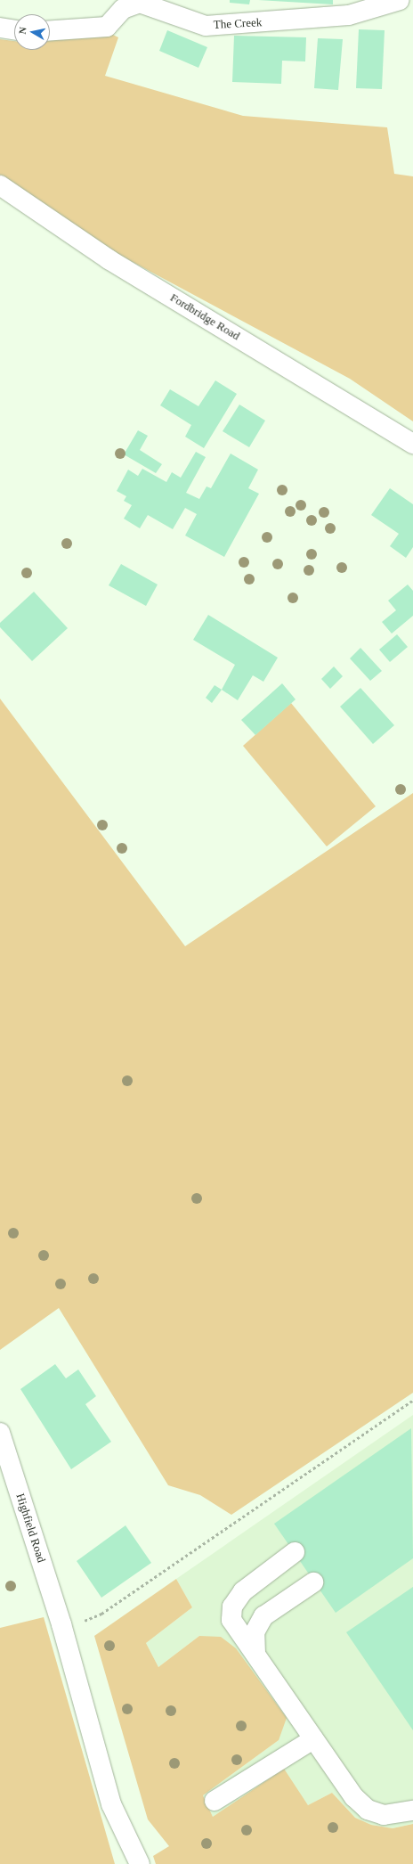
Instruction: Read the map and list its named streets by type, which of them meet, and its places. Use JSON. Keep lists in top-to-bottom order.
{
  "streets": {
    "street": ["The Creek", "Fordbridge Road", "Highfield Road"]
  },
  "north": "left"
}
